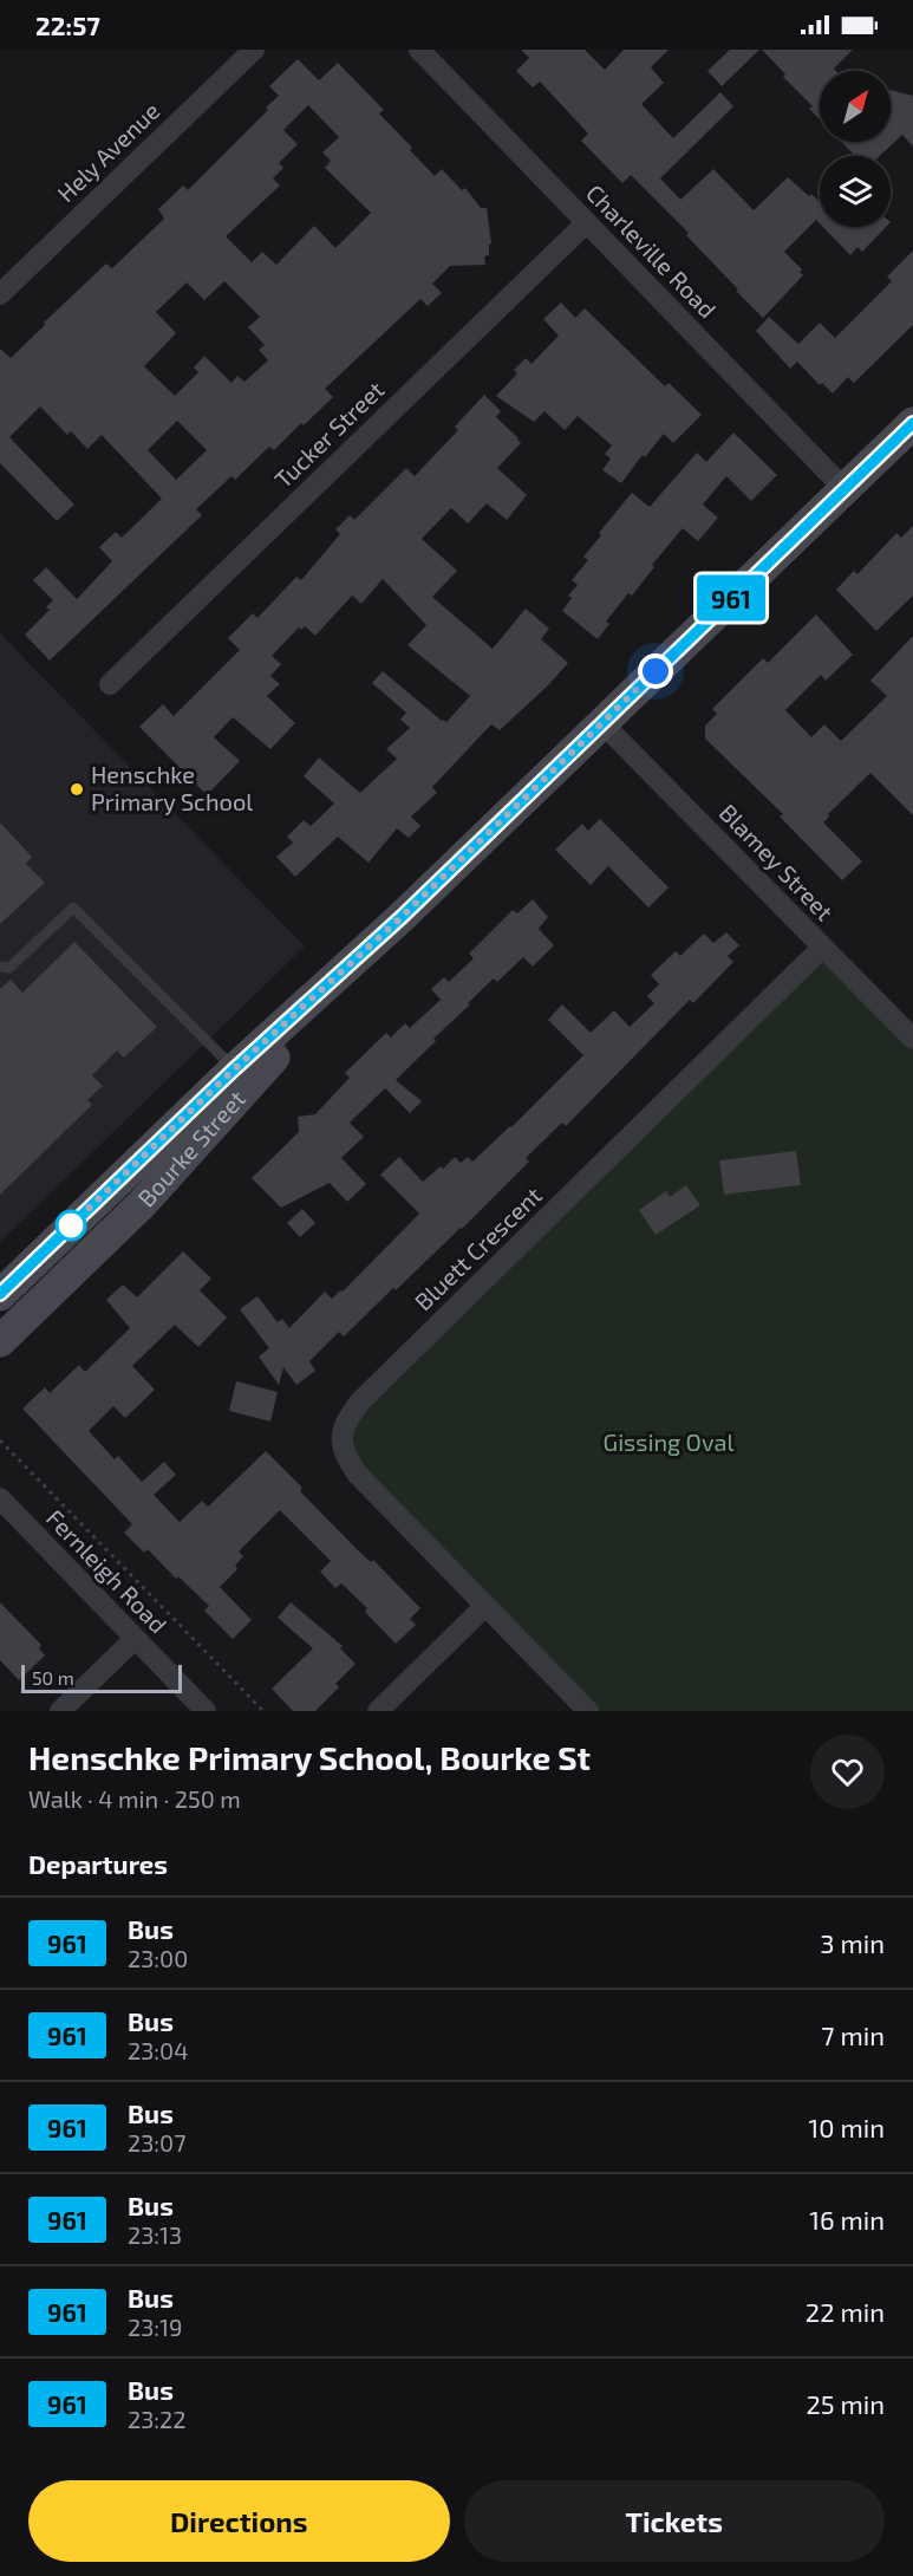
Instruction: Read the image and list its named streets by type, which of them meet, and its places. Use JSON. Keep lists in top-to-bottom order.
{
  "streets": {
    "main road": ["Bourke Street"],
    "street": [
      "Hely Avenue",
      "Charleville Road",
      "Tucker Street",
      "Blamey Street",
      "Bluett Crescent",
      "Fernleigh Road"
    ]
  },
  "crossings": [
    ["Charleville Road", "Tucker Street"],
    ["Charleville Road", "Bourke Street"],
    ["Blamey Street", "Bourke Street"],
    ["Blamey Street", "Bluett Crescent"]
  ],
  "parks": ["Gissing Oval"],
  "places": ["Henschke Primary School"],
  "lines": ["bus line 961"],
  "scale_bar": "50 m",
  "north": "top right",
  "page": {
    "status": "22:57",
    "on_map": "961",
    "scale": "50 m",
    "heading": [
      ["Henschke Primary School, Bourke St", "Walk · 4 min · 250 m"],
      "Departures"
    ],
    "list": [
      {
        "mark": "961",
        "name": "Bus",
        "note": "23:00",
        "value": "3 min"
      },
      {
        "mark": "961",
        "name": "Bus",
        "note": "23:04",
        "value": "7 min"
      },
      {
        "mark": "961",
        "name": "Bus",
        "note": "23:07",
        "value": "10 min"
      },
      {
        "mark": "961",
        "name": "Bus",
        "note": "23:13",
        "value": "16 min"
      },
      {
        "mark": "961",
        "name": "Bus",
        "note": "23:19",
        "value": "22 min"
      },
      {
        "mark": "961",
        "name": "Bus",
        "note": "23:22",
        "value": "25 min"
      }
    ],
    "buttons": ["Directions", "Tickets"]
  }
}
